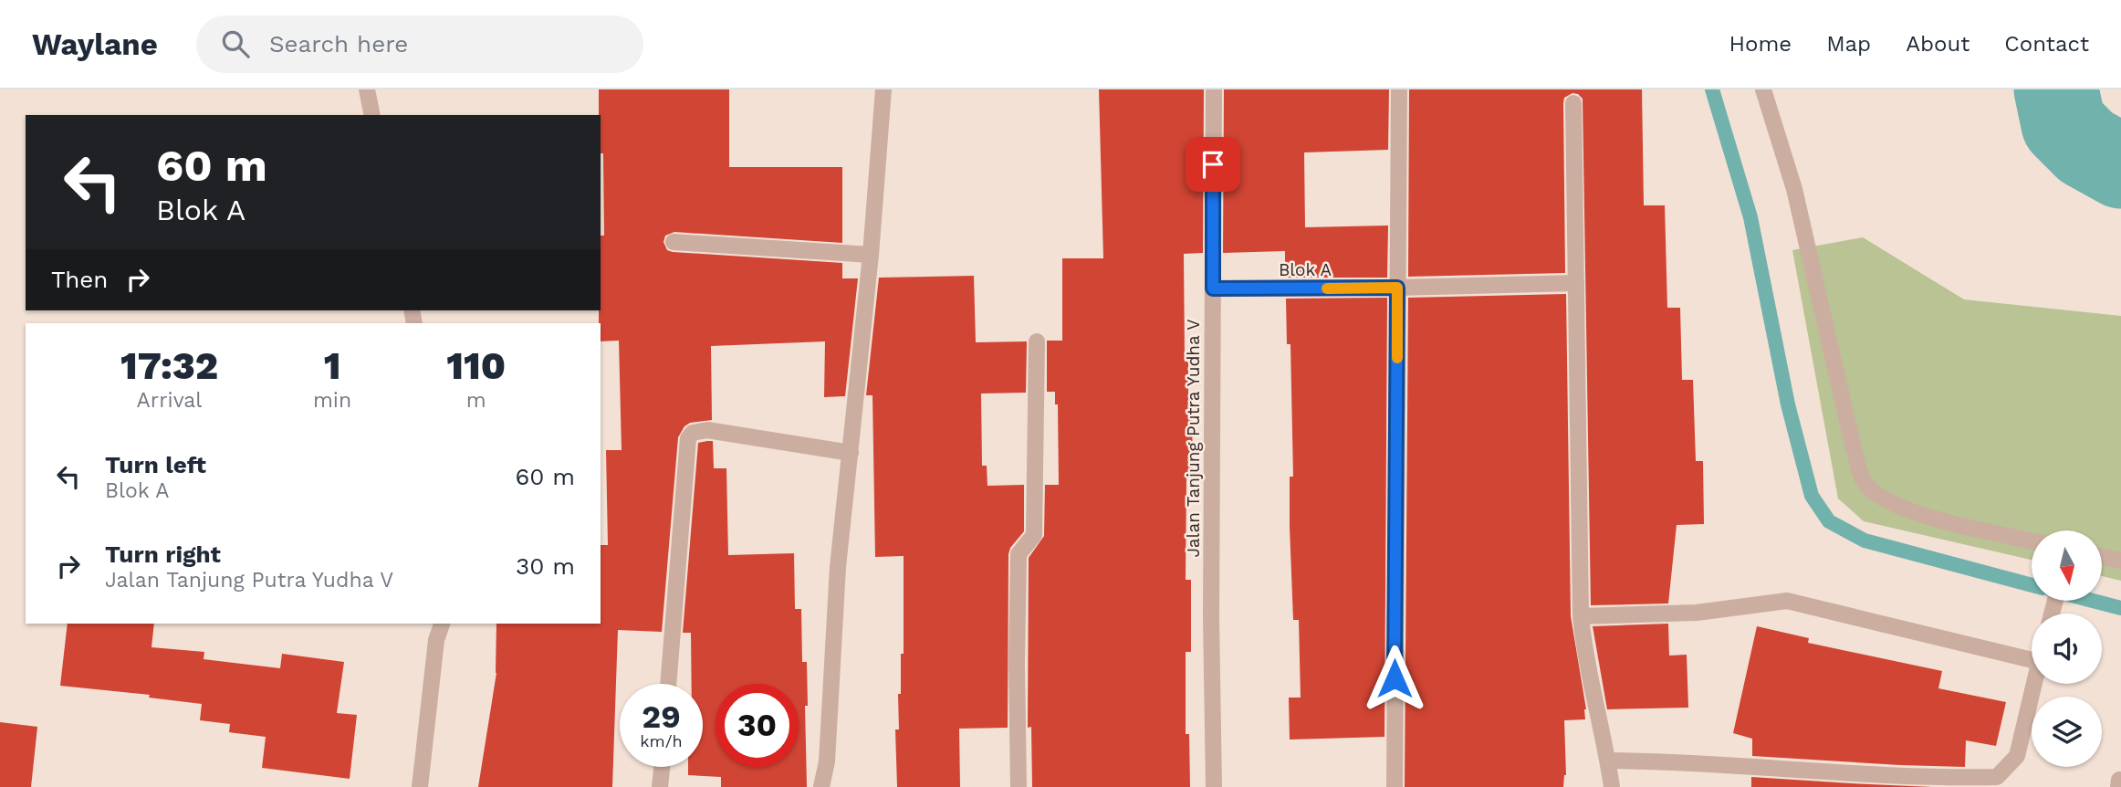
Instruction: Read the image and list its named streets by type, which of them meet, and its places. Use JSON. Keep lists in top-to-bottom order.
{
  "streets": {
    "street": ["Blok A", "Jalan Tanjung Putra Yudha V"]
  },
  "crossings": [
    ["Blok A", "Jalan Tanjung Putra Yudha V"]
  ],
  "north": "bottom",
  "page": {
    "header": "Waylane",
    "search": "Search here",
    "nav": [
      "Home",
      "Map",
      "About",
      "Contact"
    ],
    "turn": ["60 m", "Blok A"],
    "then": "Then",
    "eta": [
      "17:32",
      "Arrival",
      "1",
      "min",
      "110",
      "m"
    ],
    "list": [
      {
        "name": "Turn left",
        "note": "Blok A",
        "value": "60 m"
      },
      {
        "name": "Turn right",
        "note": "Jalan Tanjung Putra Yudha V",
        "value": "30 m"
      }
    ],
    "speed": "29 km/h",
    "limit": "30"
  }
}
